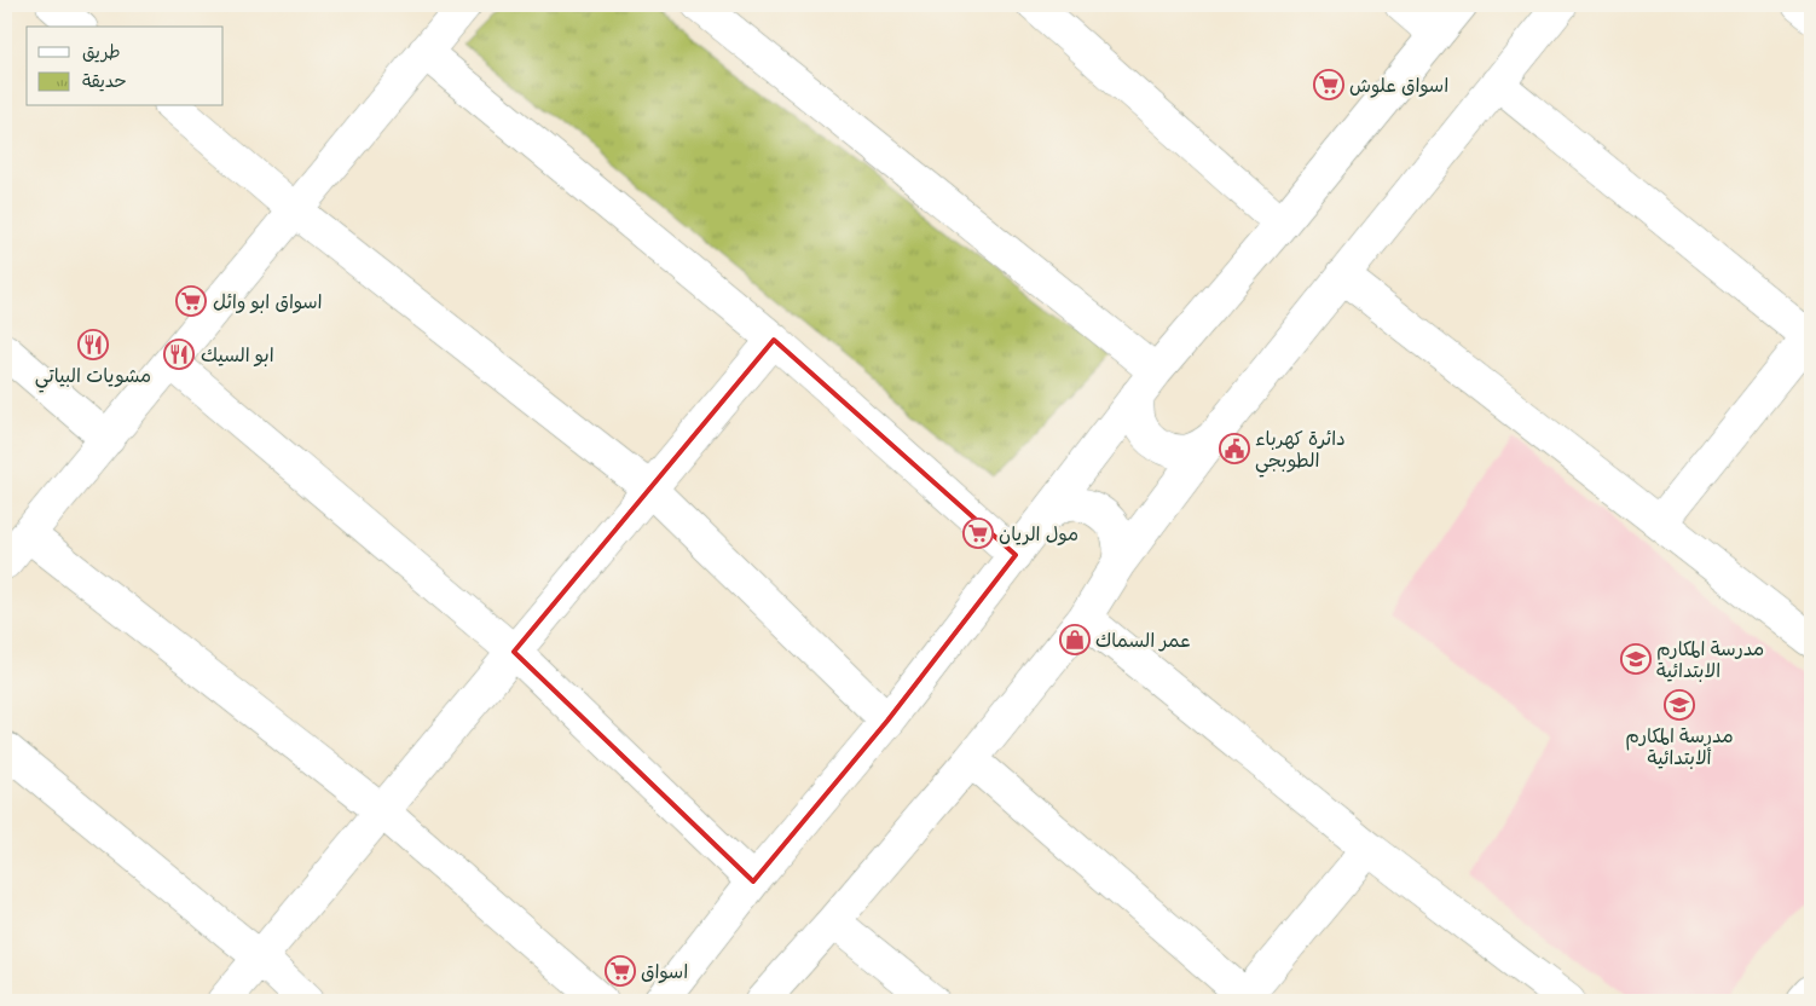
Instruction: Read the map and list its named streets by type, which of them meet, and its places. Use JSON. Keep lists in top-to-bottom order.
{
  "places": {
    "supermarket": [
      "اسواق علوش",
      "اسواق ابو وائل",
      "مول الريان",
      "اسواق"
    ],
    "restaurant": ["مشويات البياتي", "ابو السيك"],
    "public building": ["دائرة كهرباء الطوبجي"],
    "shop": ["عمر السماك"],
    "school or university": ["مدرسة المكارم الابتدائية", "مدرسة المكارم ألابتدائية"]
  },
  "legend": ["طريق", "حديقة"]
}
